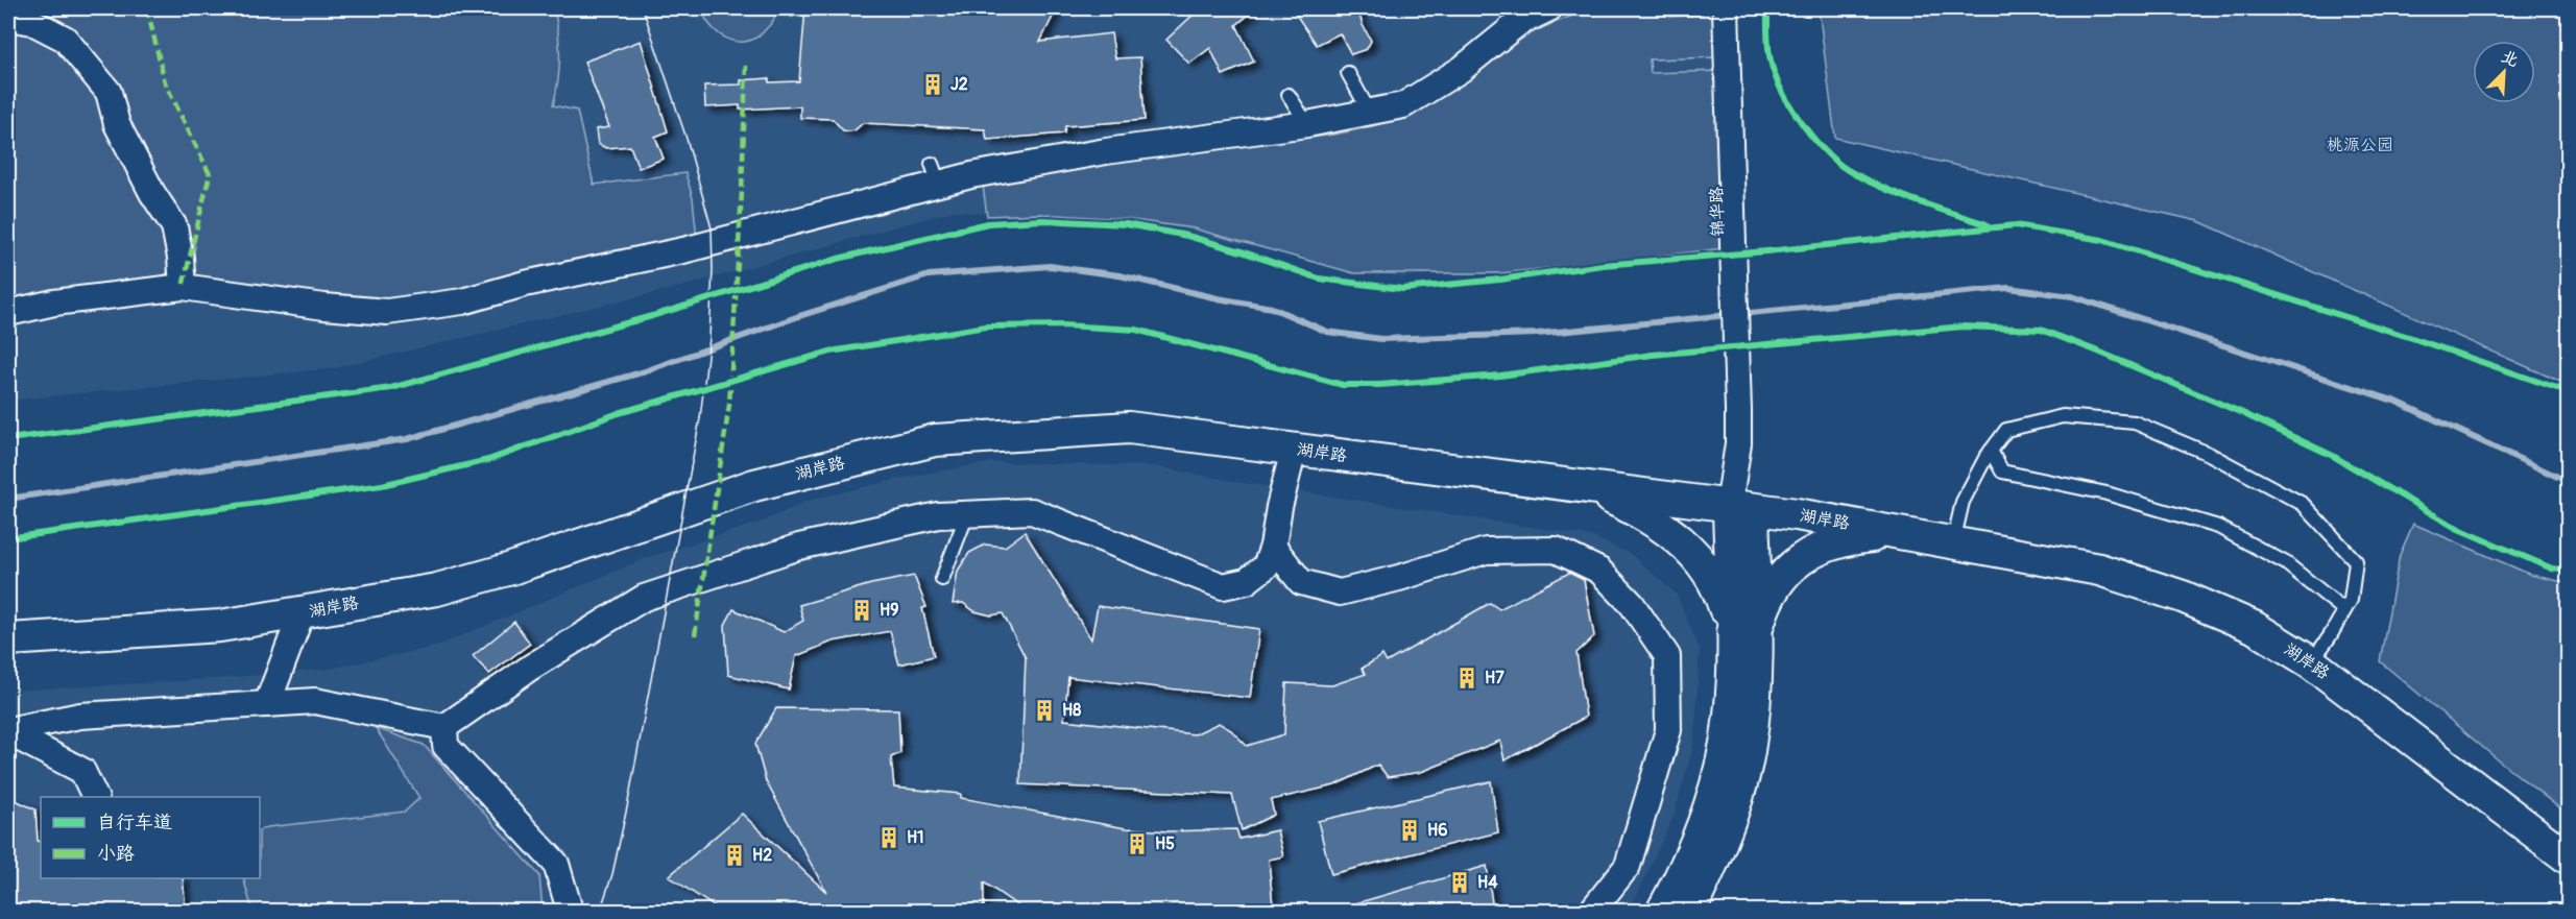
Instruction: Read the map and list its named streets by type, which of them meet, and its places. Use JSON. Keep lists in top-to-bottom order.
{
  "streets": {
    "street": ["锦华路", "湖岸路"]
  },
  "crossings": [
    ["锦华路", "湖岸路"]
  ],
  "parks": ["桃源公园"],
  "places": {
    "building": [
      "J2",
      "H9",
      "H7",
      "H8",
      "H6",
      "H1",
      "H5",
      "H2",
      "H4"
    ]
  },
  "legend": ["自行车道", "小路"],
  "north": "top right"
}
